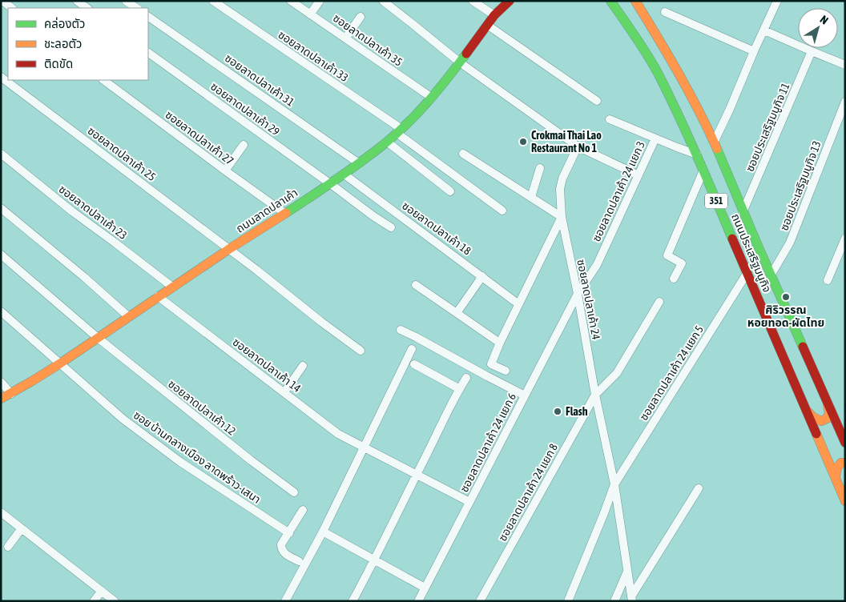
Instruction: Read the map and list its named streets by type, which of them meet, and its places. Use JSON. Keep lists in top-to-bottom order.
{
  "streets": {
    "main road": ["351", "ถนนลาดปลาเค้า", "ถนนประเสริฐมนูกิจ"],
    "street": [
      "ซอยลาดปลาเค้า 35",
      "ซอยลาดปลาเค้า 33",
      "ซอยลาดปลาเค้า 31",
      "ซอยลาดปลาเค้า 29",
      "ซอยประเสริฐมนูกิจ 11",
      "ซอยลาดปลาเค้า 27",
      "ซอยลาดปลาเค้า 25",
      "ซอยประเสริฐมนูกิจ 13",
      "ซอยลาดปลาเค้า 24 แยก 3",
      "ซอยลาดปลาเค้า 23",
      "ซอยลาดปลาเค้า 18",
      "ซอยลาดปลาเค้า 24",
      "ซอยลาดปลาเค้า 14",
      "ซอยลาดปลาเค้า 24 แยก 5",
      "ซอยลาดปลาเค้า 12",
      "ซอยลาดปลาเค้า 24 แยก 6",
      "ซอย บ้านกลางเมือง ลาดพร้าว-เสนา",
      "ซอยลาดปลาเค้า 24 แยก 8"
    ]
  },
  "crossings": [
    ["ซอยลาดปลาเค้า 35", "ถนนลาดปลาเค้า"],
    ["ซอยลาดปลาเค้า 33", "ถนนลาดปลาเค้า"],
    ["ซอยลาดปลาเค้า 31", "ถนนลาดปลาเค้า"],
    ["ซอยลาดปลาเค้า 29", "ถนนลาดปลาเค้า"],
    ["ซอยประเสริฐมนูกิจ 11", "ถนนประเสริฐมนูกิจ"],
    ["ซอยลาดปลาเค้า 27", "ถนนลาดปลาเค้า"],
    ["ซอยลาดปลาเค้า 25", "ถนนลาดปลาเค้า"],
    ["ซอยประเสริฐมนูกิจ 13", "ถนนประเสริฐมนูกิจ"],
    ["ซอยลาดปลาเค้า 24 แยก 3", "ซอยลาดปลาเค้า 24"],
    ["ซอยลาดปลาเค้า 24 แยก 3", "ซอยลาดปลาเค้า 24 แยก 6"],
    ["ถนนลาดปลาเค้า", "ซอยลาดปลาเค้า 23"],
    ["ถนนลาดปลาเค้า", "ซอยลาดปลาเค้า 18"],
    ["ถนนลาดปลาเค้า", "ซอยลาดปลาเค้า 14"],
    ["ถนนลาดปลาเค้า", "ซอยลาดปลาเค้า 12"],
    ["ถนนลาดปลาเค้า", "ซอย บ้านกลางเมือง ลาดพร้าว-เสนา"],
    ["ถนนประเสริฐมนูกิจ", "ซอยลาดปลาเค้า 24 แยก 5"],
    ["ซอยลาดปลาเค้า 24", "ซอยลาดปลาเค้า 24 แยก 5"],
    ["ซอยลาดปลาเค้า 24", "ซอยลาดปลาเค้า 24 แยก 6"],
    ["ซอยลาดปลาเค้า 24", "ซอยลาดปลาเค้า 24 แยก 8"],
    ["ซอยลาดปลาเค้า 14", "ซอยลาดปลาเค้า 24 แยก 6"]
  ],
  "places": ["Crokmai Thai Lao Restaurant No 1", "ศิริวรรณ หอยทอด-ผัดไทย", "Flash"],
  "legend": ["คล่องตัว", "ชะลอตัว", "ติดขัด"],
  "north": "top right"
}
